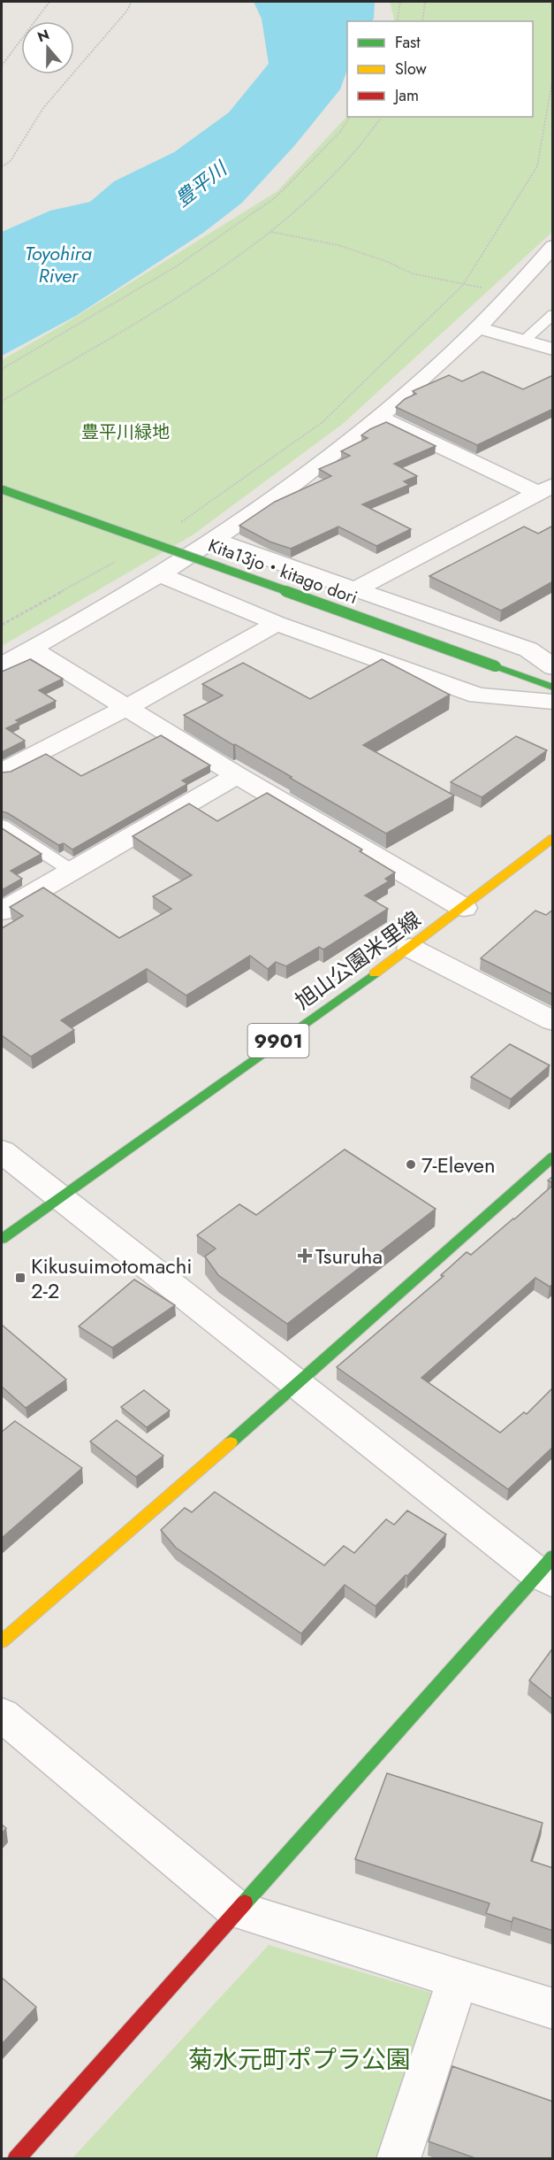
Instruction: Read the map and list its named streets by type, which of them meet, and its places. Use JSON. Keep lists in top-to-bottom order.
{
  "streets": {
    "street": ["Kita13jo・kitago dori", "旭山公園米里線", "9901"]
  },
  "water": ["豊平川", "Toyohira River"],
  "parks": ["豊平川緑地", "菊水元町ポプラ公園"],
  "places": {
    "other": ["7-Eleven"],
    "health": ["Tsuruha"],
    "transit": ["Kikusuimotomachi 2-2"]
  },
  "legend": ["Fast", "Slow", "Jam"],
  "north": "top"
}
